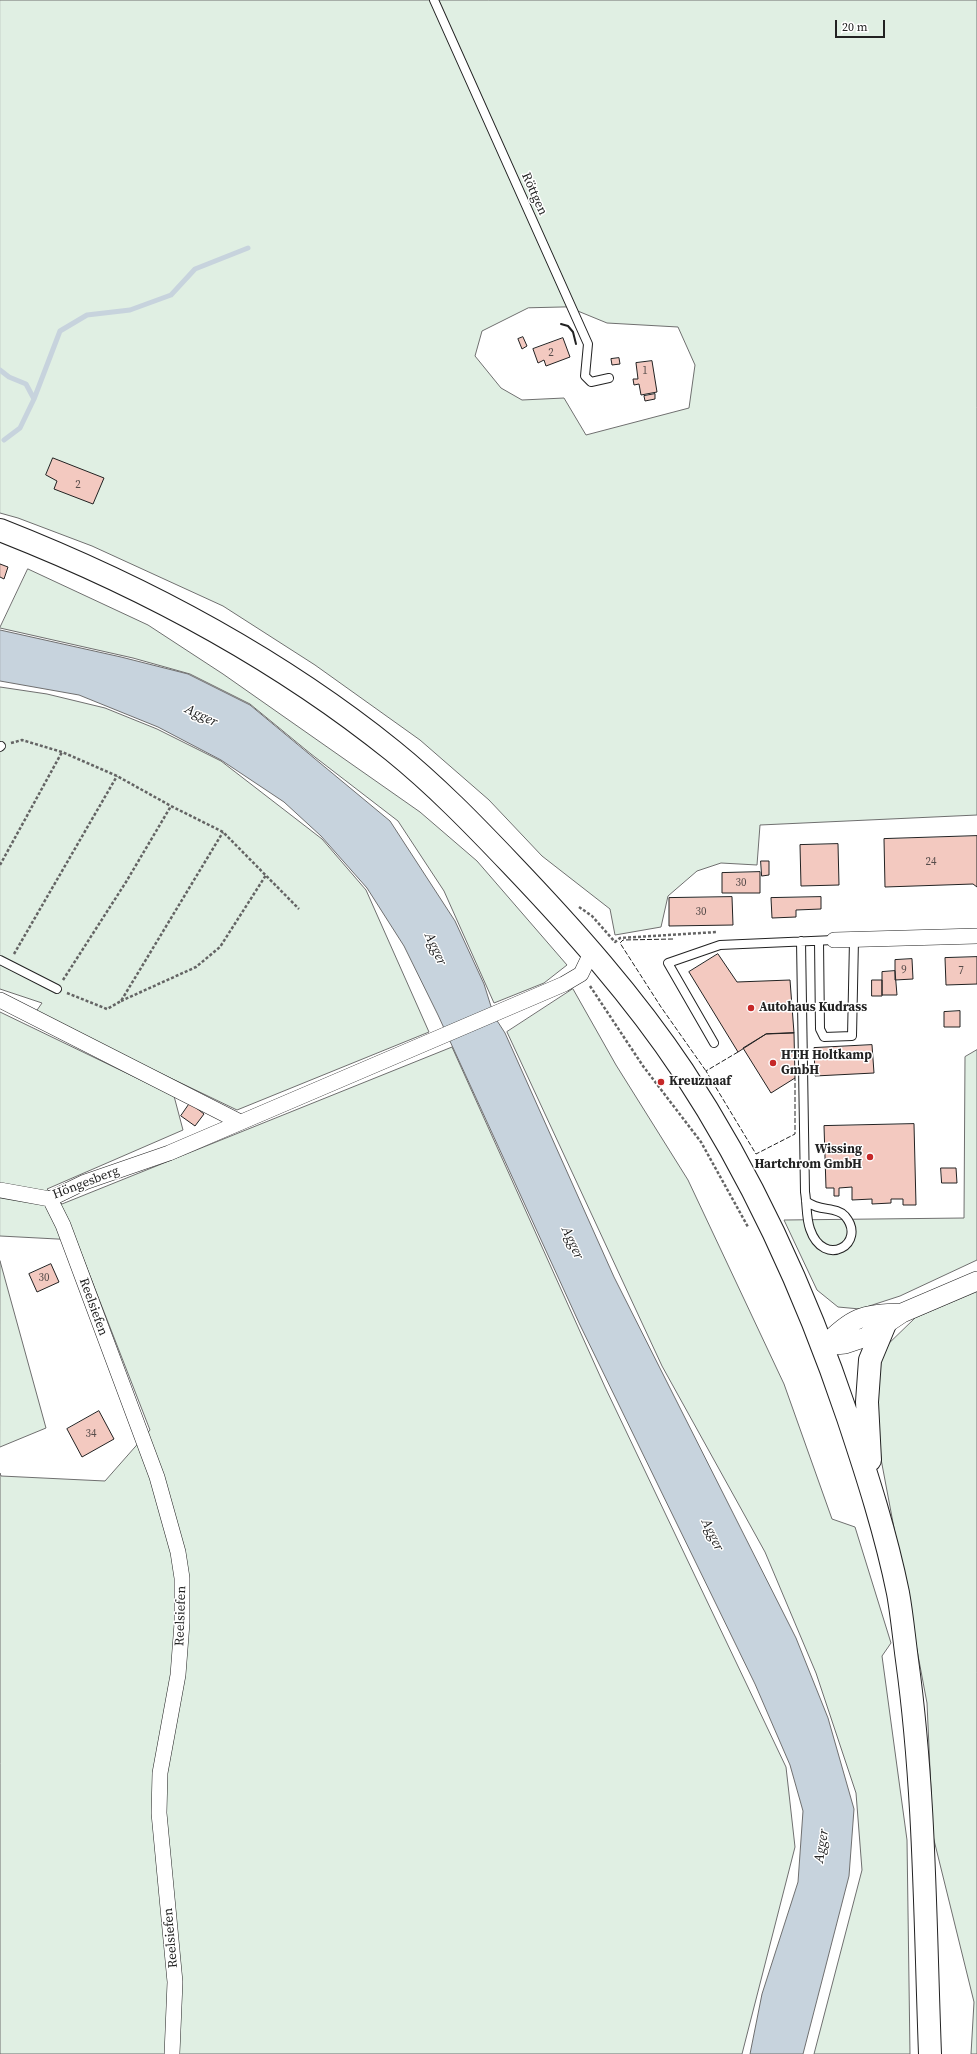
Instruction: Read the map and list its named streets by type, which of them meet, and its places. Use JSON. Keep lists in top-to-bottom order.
{
  "streets": {
    "street": ["Höngesberg", "Reelsiefen"],
    "lane": ["Röttgen"]
  },
  "crossings": [
    ["Höngesberg", "Reelsiefen"]
  ],
  "water": ["Agger"],
  "places": [
    "Autohaus Kudrass",
    "HTH Holtkamp GmbH",
    "Kreuznaaf",
    "Wissing Hartchrom GmbH"
  ],
  "house_numbers": [
    "2",
    "1",
    "2",
    "24",
    "30",
    "30",
    "9",
    "7",
    "30",
    "34"
  ],
  "scale_bar": "20 m"
}
